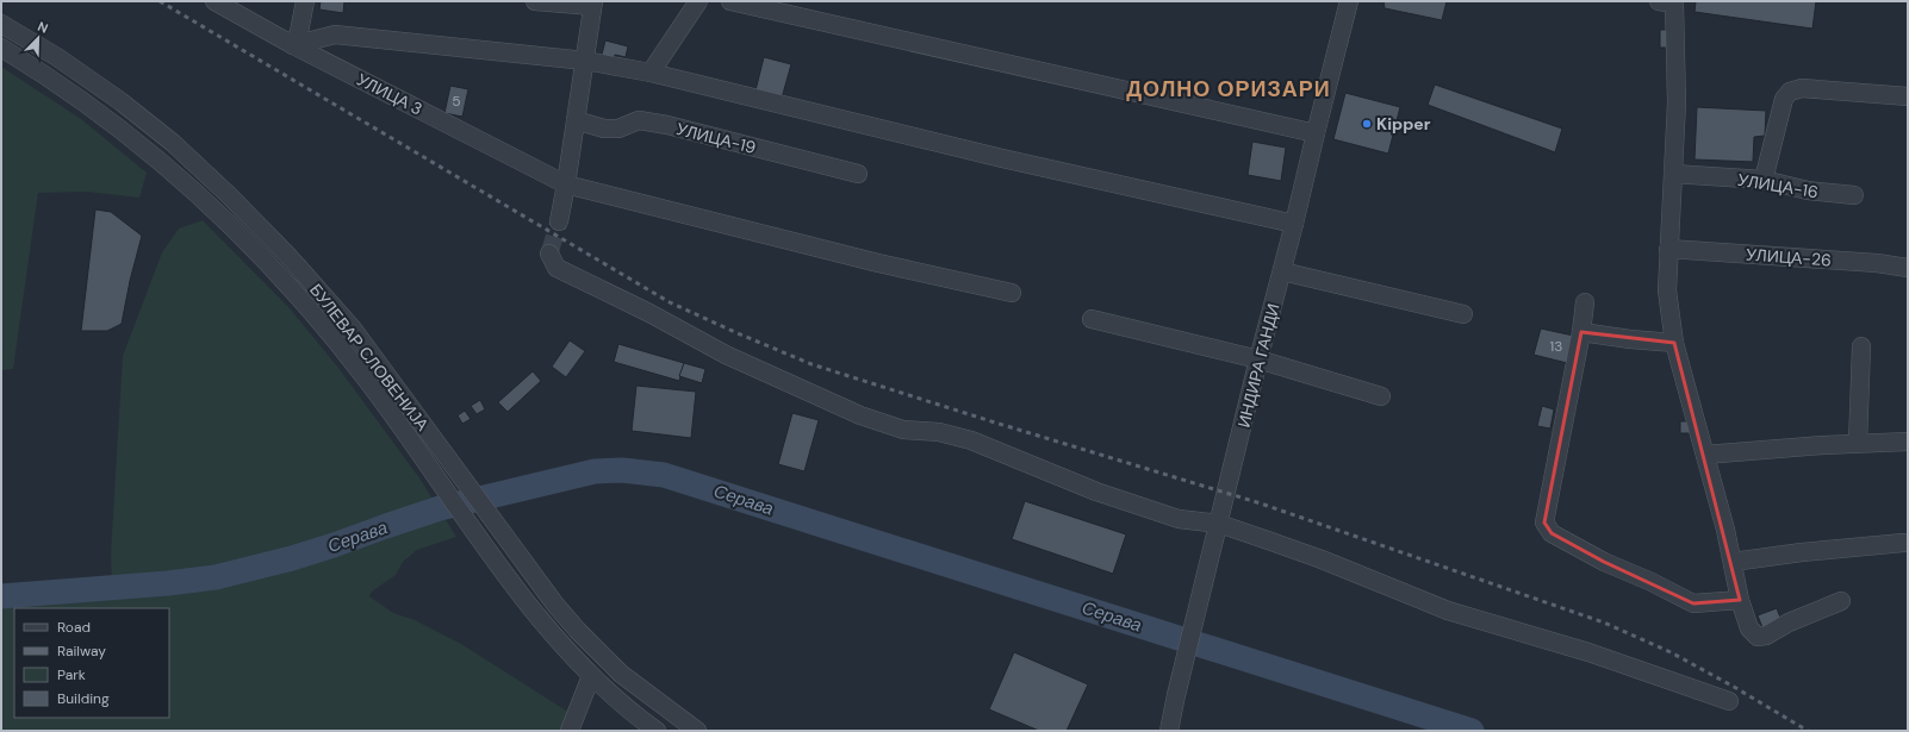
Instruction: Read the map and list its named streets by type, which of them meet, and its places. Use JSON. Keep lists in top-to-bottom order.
{
  "streets": {
    "street": [
      "УЛИЦА 3",
      "УЛИЦА-19",
      "УЛИЦА-16",
      "УЛИЦА-26",
      "БУЛЕВАР СЛОВЕНИЈА",
      "ИНДИРА ГАНДИ"
    ]
  },
  "districts": ["ДОЛНО ОРИЗАРИ"],
  "water": ["Серава"],
  "places": ["Kipper"],
  "house_numbers": ["5", "13"],
  "legend": [
    "Road",
    "Railway",
    "Park",
    "Building"
  ],
  "north": "top right"
}
